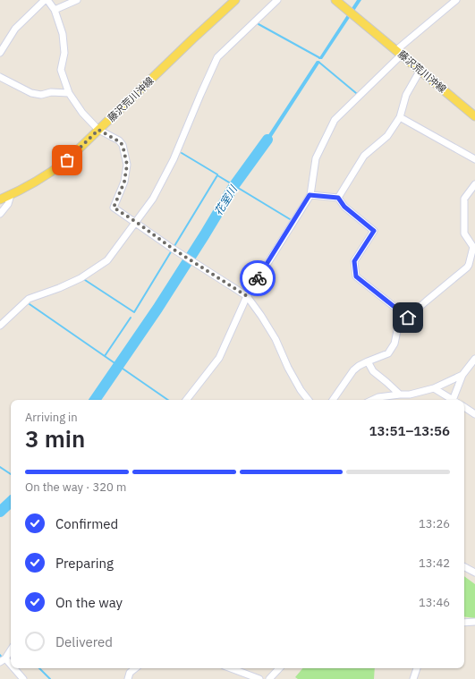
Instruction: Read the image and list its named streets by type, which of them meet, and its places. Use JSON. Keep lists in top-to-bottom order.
{
  "streets": {
    "main road": ["藤沢荒川沖線"]
  },
  "water": ["花室川"],
  "page": {
    "heading": ["3 min", "Arriving in", "13:51–13:56"],
    "bar": "On the way · 320 m",
    "list": [
      ["Confirmed", "13:26"],
      ["Preparing", "13:42"],
      ["On the way", "13:46"],
      "Delivered"
    ]
  }
}
